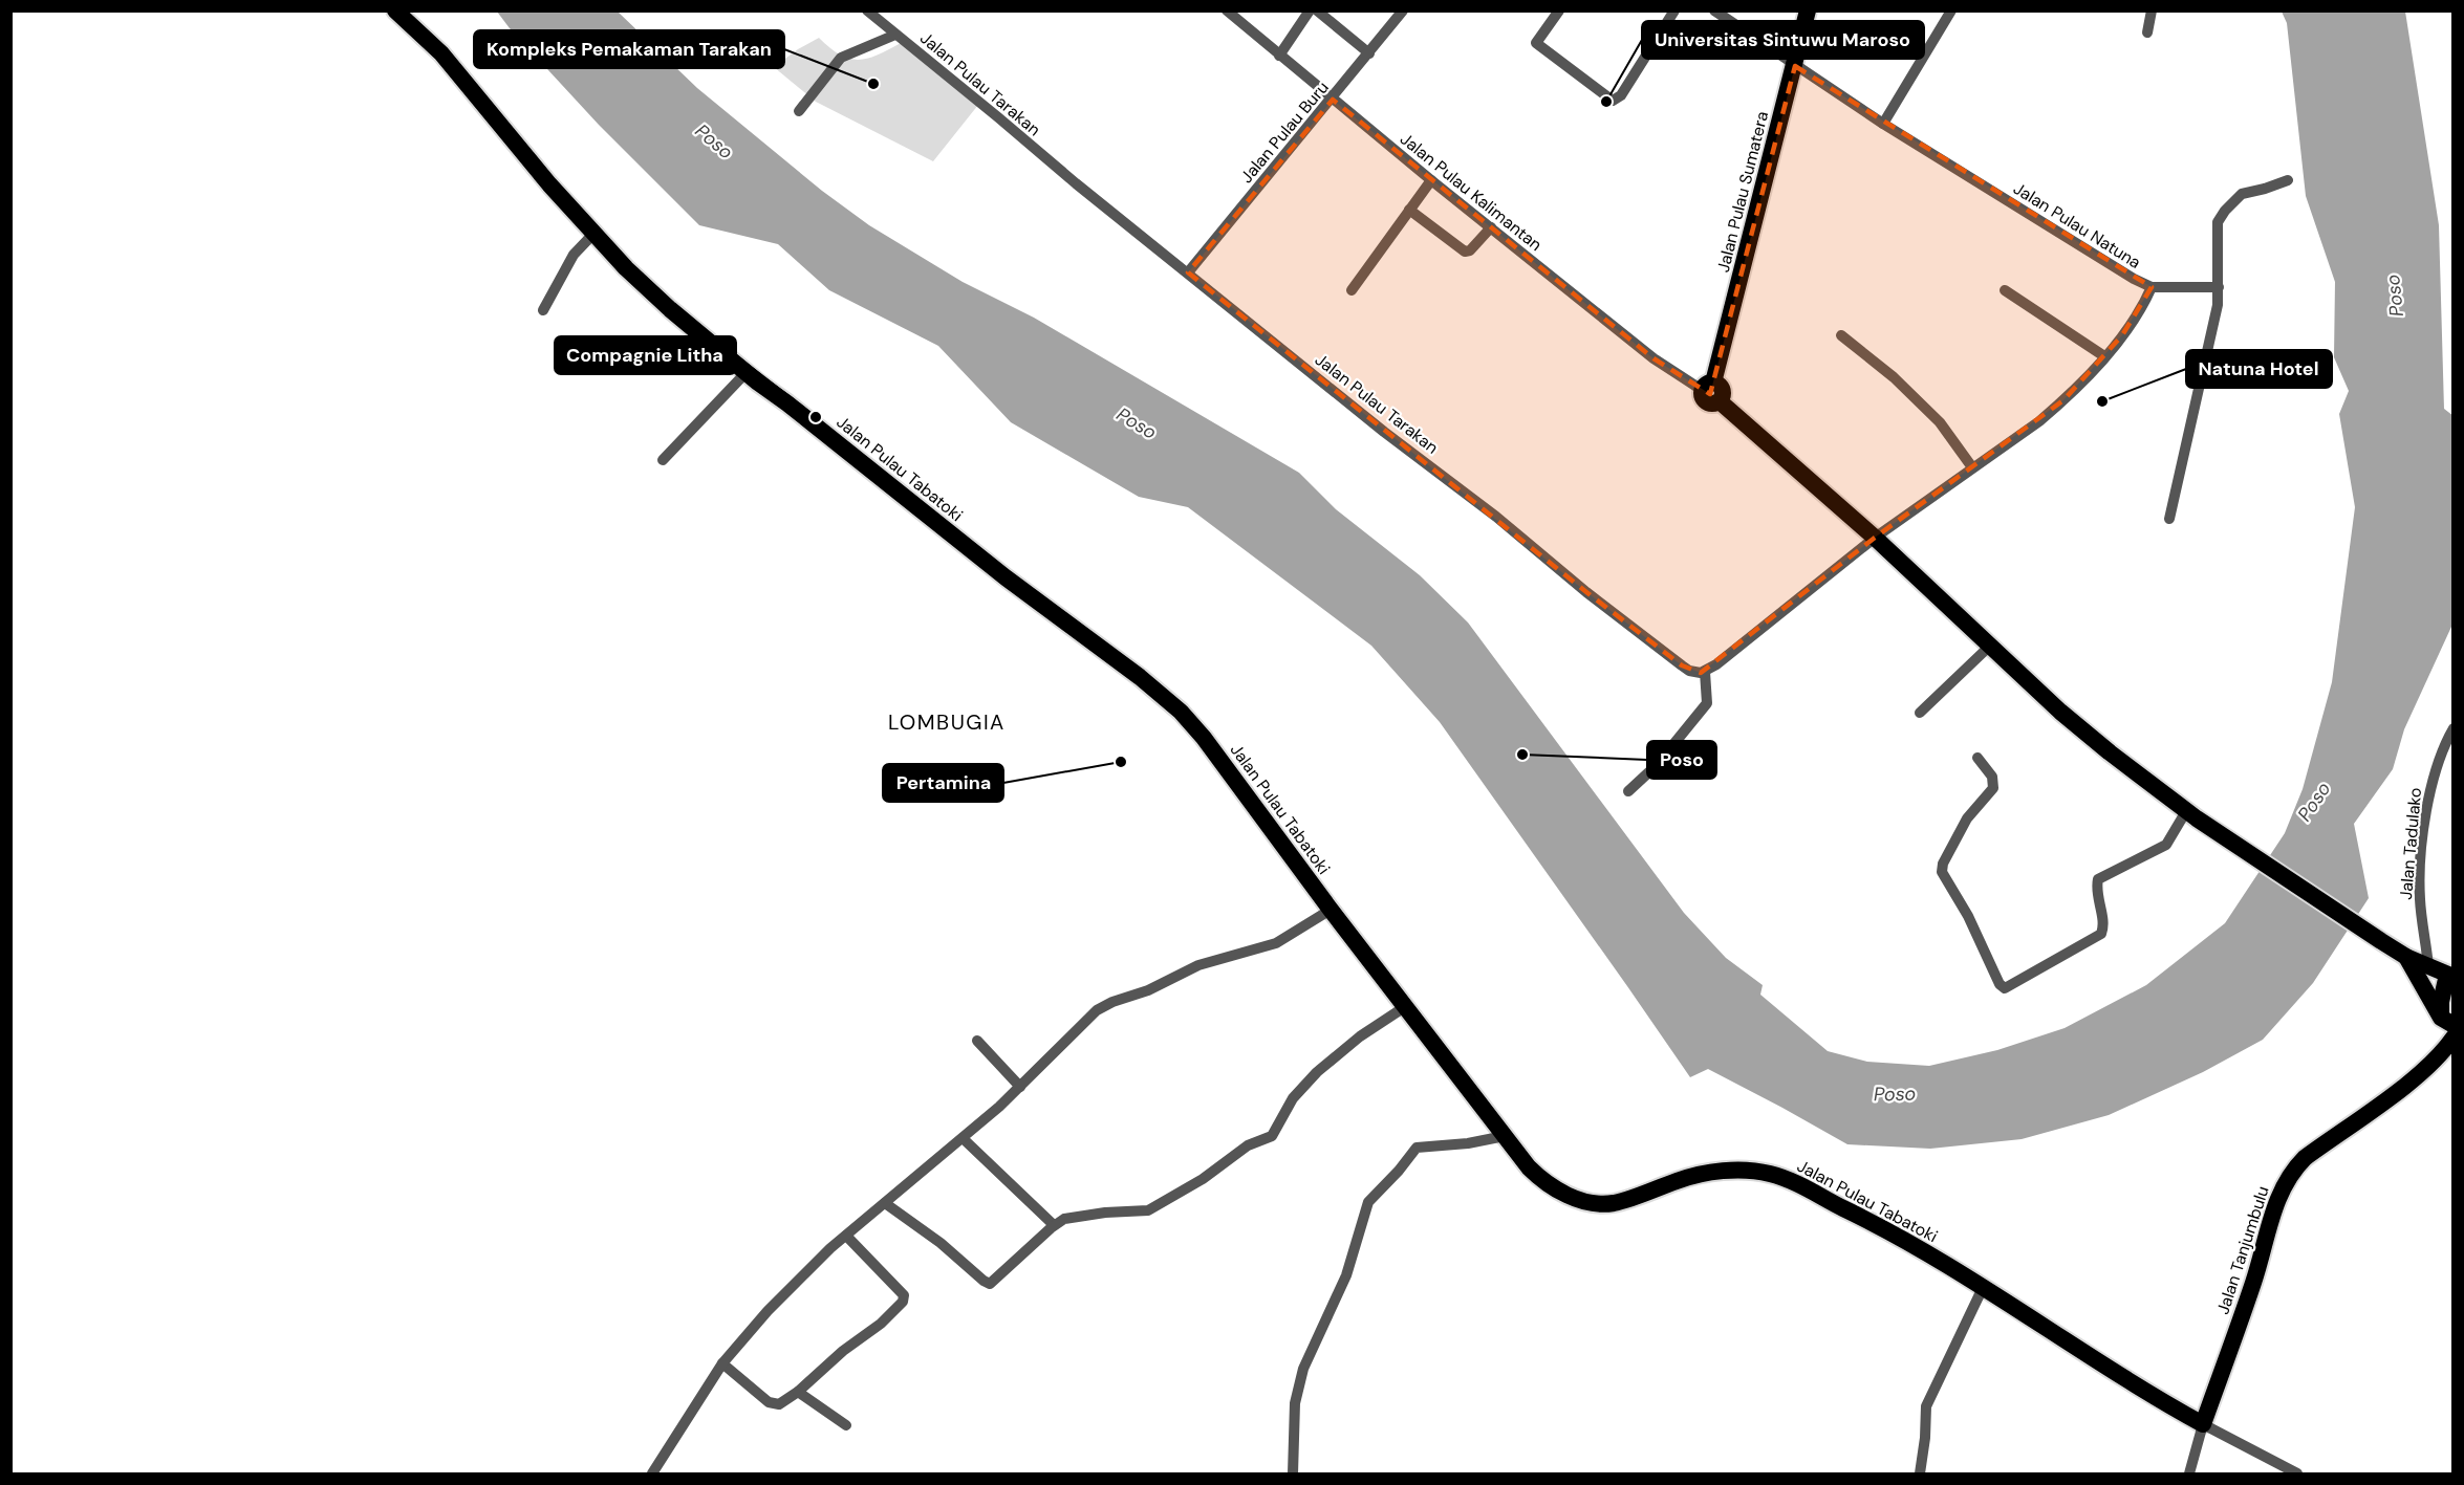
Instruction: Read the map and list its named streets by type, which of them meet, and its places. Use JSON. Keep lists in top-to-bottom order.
{
  "streets": {
    "highway": ["Jalan Pulau Sumatera", "Jalan Pulau Tabatoki", "Jalan Tanjumbulu"],
    "street": [
      "Jalan Pulau Tarakan",
      "Jalan Pulau Buru",
      "Jalan Pulau Kalimantan",
      "Jalan Pulau Natuna",
      "Jalan Tadulako"
    ]
  },
  "crossings": [
    ["Jalan Pulau Tarakan", "Jalan Pulau Buru"],
    ["Jalan Pulau Buru", "Jalan Pulau Kalimantan"],
    ["Jalan Pulau Kalimantan", "Jalan Pulau Sumatera"],
    ["Jalan Pulau Sumatera", "Jalan Pulau Natuna"],
    ["Jalan Pulau Tabatoki", "Jalan Tanjumbulu"]
  ],
  "districts": ["LOMBUGIA"],
  "water": ["Poso"],
  "places": [
    "Kompleks Pemakaman Tarakan",
    "Universitas Sintuwu Maroso",
    "Natuna Hotel",
    "Compagnie Litha",
    "Poso",
    "Pertamina"
  ]
}
